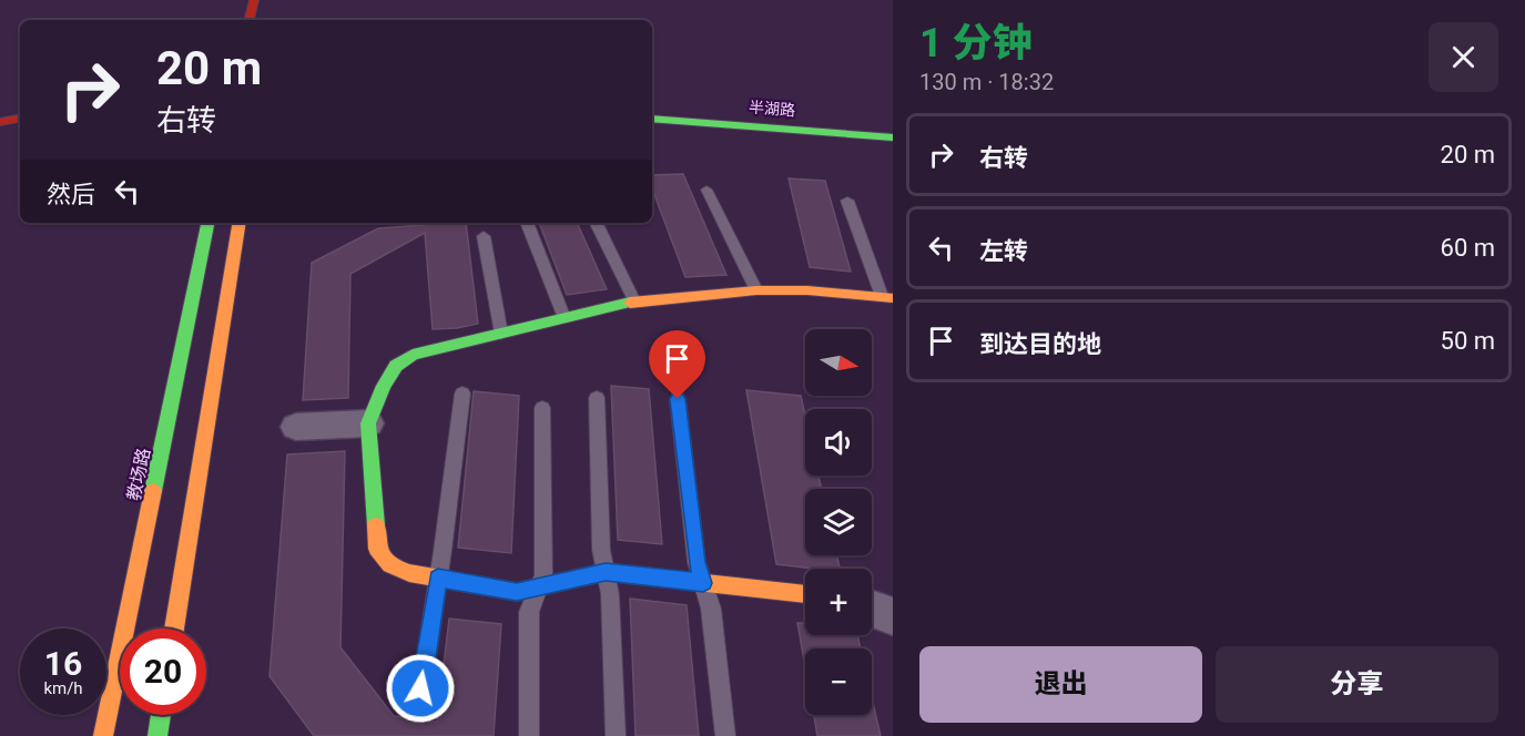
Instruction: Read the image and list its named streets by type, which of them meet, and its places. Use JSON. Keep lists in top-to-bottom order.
{
  "streets": {
    "street": ["半湖路", "教场路"]
  },
  "north": "right",
  "page": {
    "heading": ["1 分钟", "130 m · 18:32"],
    "turn": ["20 m", "右转"],
    "list": [
      {
        "name": "右转",
        "value": "20 m"
      },
      {
        "name": "左转",
        "value": "60 m"
      },
      {
        "name": "到达目的地",
        "value": "50 m"
      }
    ],
    "then": "然后",
    "map_buttons": ["+", "−"],
    "speed": "16 km/h",
    "limit": "20",
    "buttons": ["退出", "分享"]
  }
}
